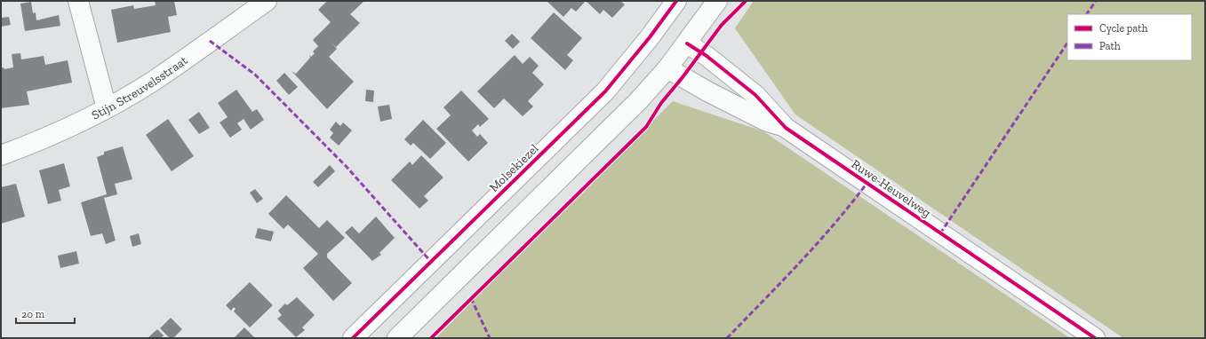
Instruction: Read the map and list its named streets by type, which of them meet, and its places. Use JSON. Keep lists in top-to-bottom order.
{
  "streets": {
    "street": ["Stijn Streuvelsstraat", "Molsekiezel", "Ruwe-Heuvelweg"]
  },
  "legend": ["Cycle path", "Path"],
  "scale_bar": "20 m"
}
